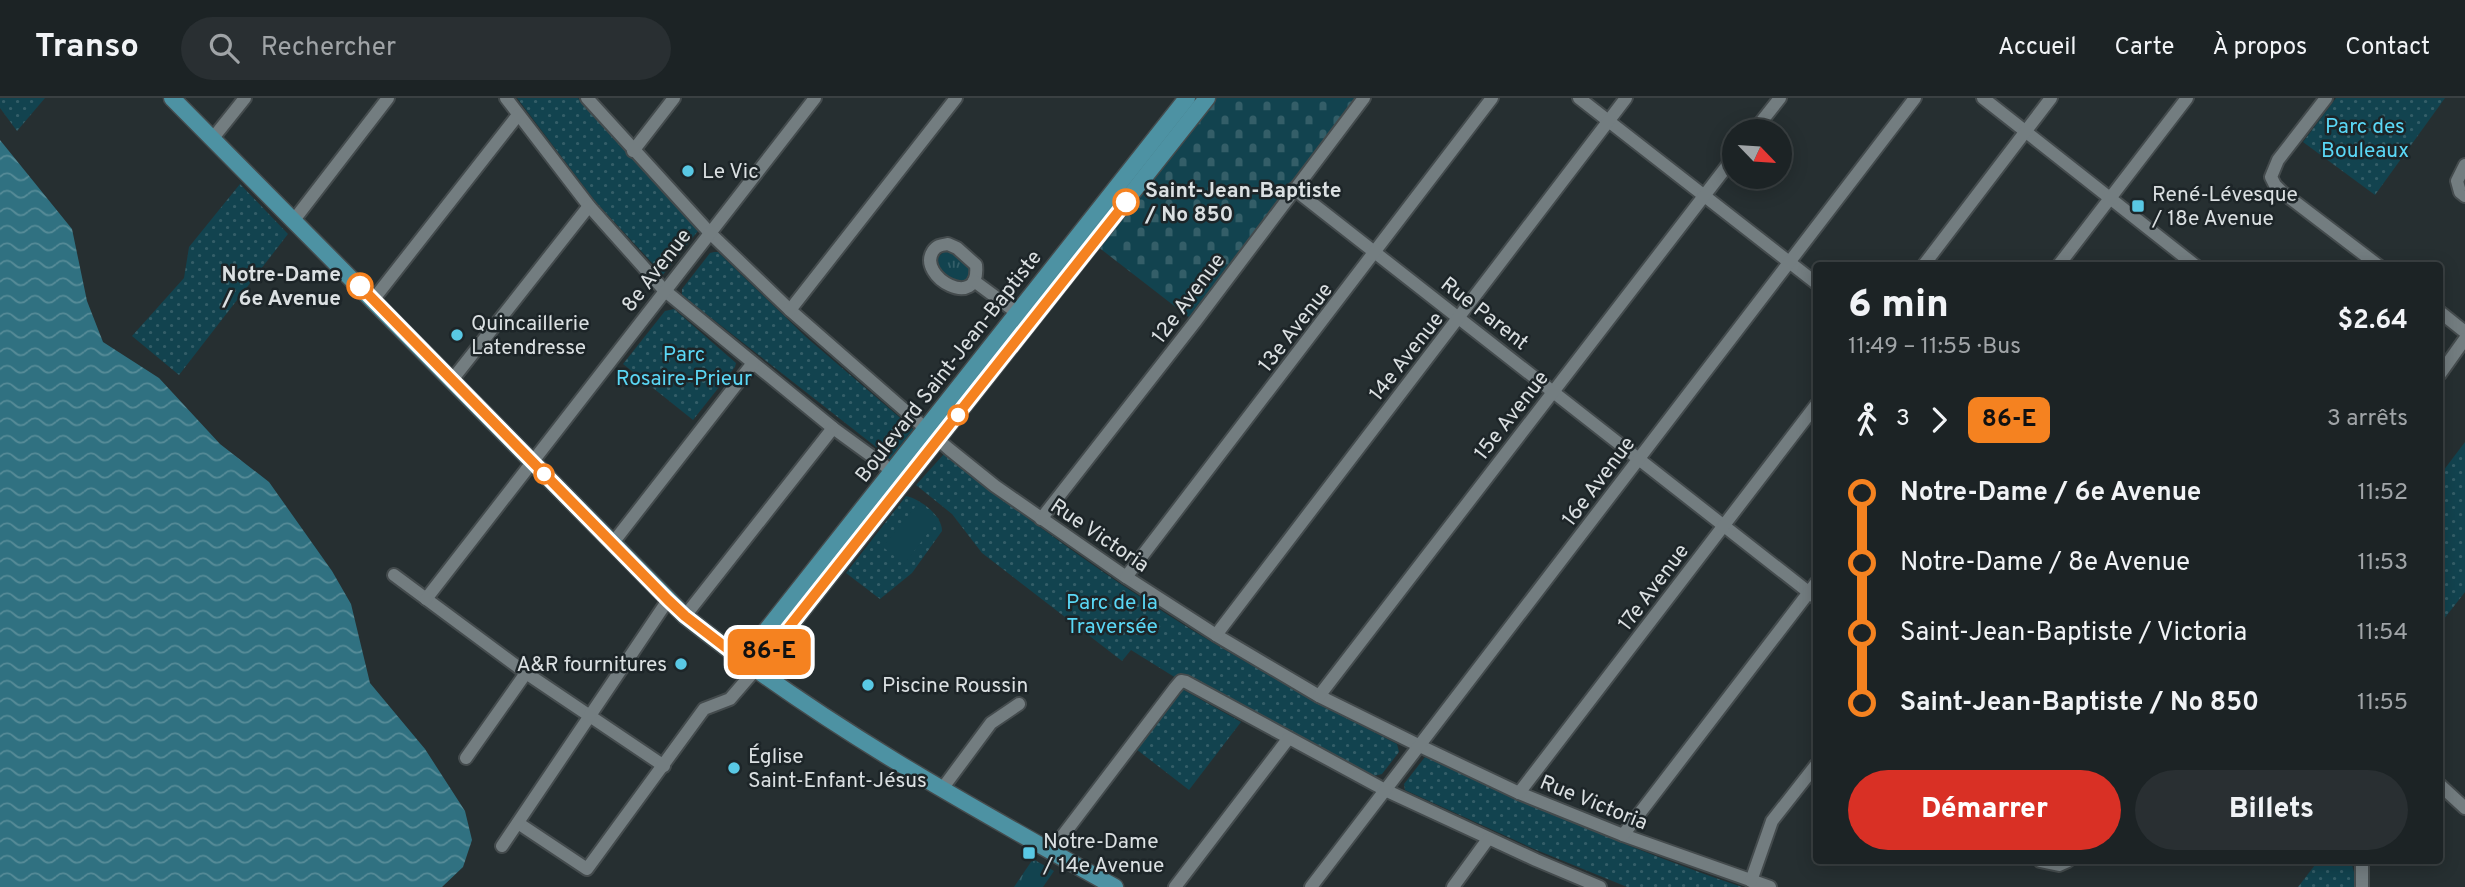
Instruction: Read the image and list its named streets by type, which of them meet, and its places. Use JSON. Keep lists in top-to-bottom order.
{
  "streets": {
    "main road": ["Boulevard Saint-Jean-Baptiste"],
    "street": [
      "8e Avenue",
      "12e Avenue",
      "Rue Parent",
      "13e Avenue",
      "14e Avenue",
      "15e Avenue",
      "16e Avenue",
      "Rue Victoria",
      "17e Avenue"
    ]
  },
  "crossings": [
    ["8e Avenue", "Rue Victoria"],
    ["12e Avenue", "Rue Parent"],
    ["12e Avenue", "Rue Victoria"],
    ["Rue Parent", "13e Avenue"],
    ["Rue Parent", "14e Avenue"],
    ["Rue Parent", "15e Avenue"],
    ["Rue Parent", "16e Avenue"],
    ["Rue Parent", "17e Avenue"],
    ["13e Avenue", "Rue Victoria"],
    ["14e Avenue", "Rue Victoria"],
    ["Boulevard Saint-Jean-Baptiste", "Rue Victoria"],
    ["15e Avenue", "Rue Victoria"],
    ["16e Avenue", "Rue Victoria"],
    ["Rue Victoria", "17e Avenue"]
  ],
  "parks": ["Parc des Bouleaux", "Parc Rosaire-Prieur", "Parc de la Traversée"],
  "places": {
    "other": [
      "Le Vic",
      "Saint-Jean-Baptiste / No 850",
      "Notre-Dame / 6e Avenue",
      "Quincaillerie Latendresse",
      "A&R fournitures",
      "Piscine Roussin",
      "Église Saint-Enfant-Jésus"
    ],
    "transit": ["René-Lévesque / 18e Avenue", "Notre-Dame / 14e Avenue"]
  },
  "lines": ["bus line 86-E"],
  "north": "bottom right",
  "page": {
    "header": "Transo",
    "search": "Rechercher",
    "nav": [
      "Accueil",
      "Carte",
      "À propos",
      "Contact"
    ],
    "on_map": "86-E",
    "heading": ["6 min", "11:49 – 11:55 · Bus", "$2.64"],
    "legs": ["3", "86-E", "3 arrêts"],
    "list": [
      {
        "name": "Notre-Dame / 6e Avenue",
        "value": "11:52"
      },
      {
        "name": "Notre-Dame / 8e Avenue",
        "value": "11:53"
      },
      {
        "name": "Saint-Jean-Baptiste / Victoria",
        "value": "11:54"
      },
      {
        "name": "Saint-Jean-Baptiste / No 850",
        "value": "11:55"
      }
    ],
    "buttons": ["Démarrer", "Billets"]
  }
}
